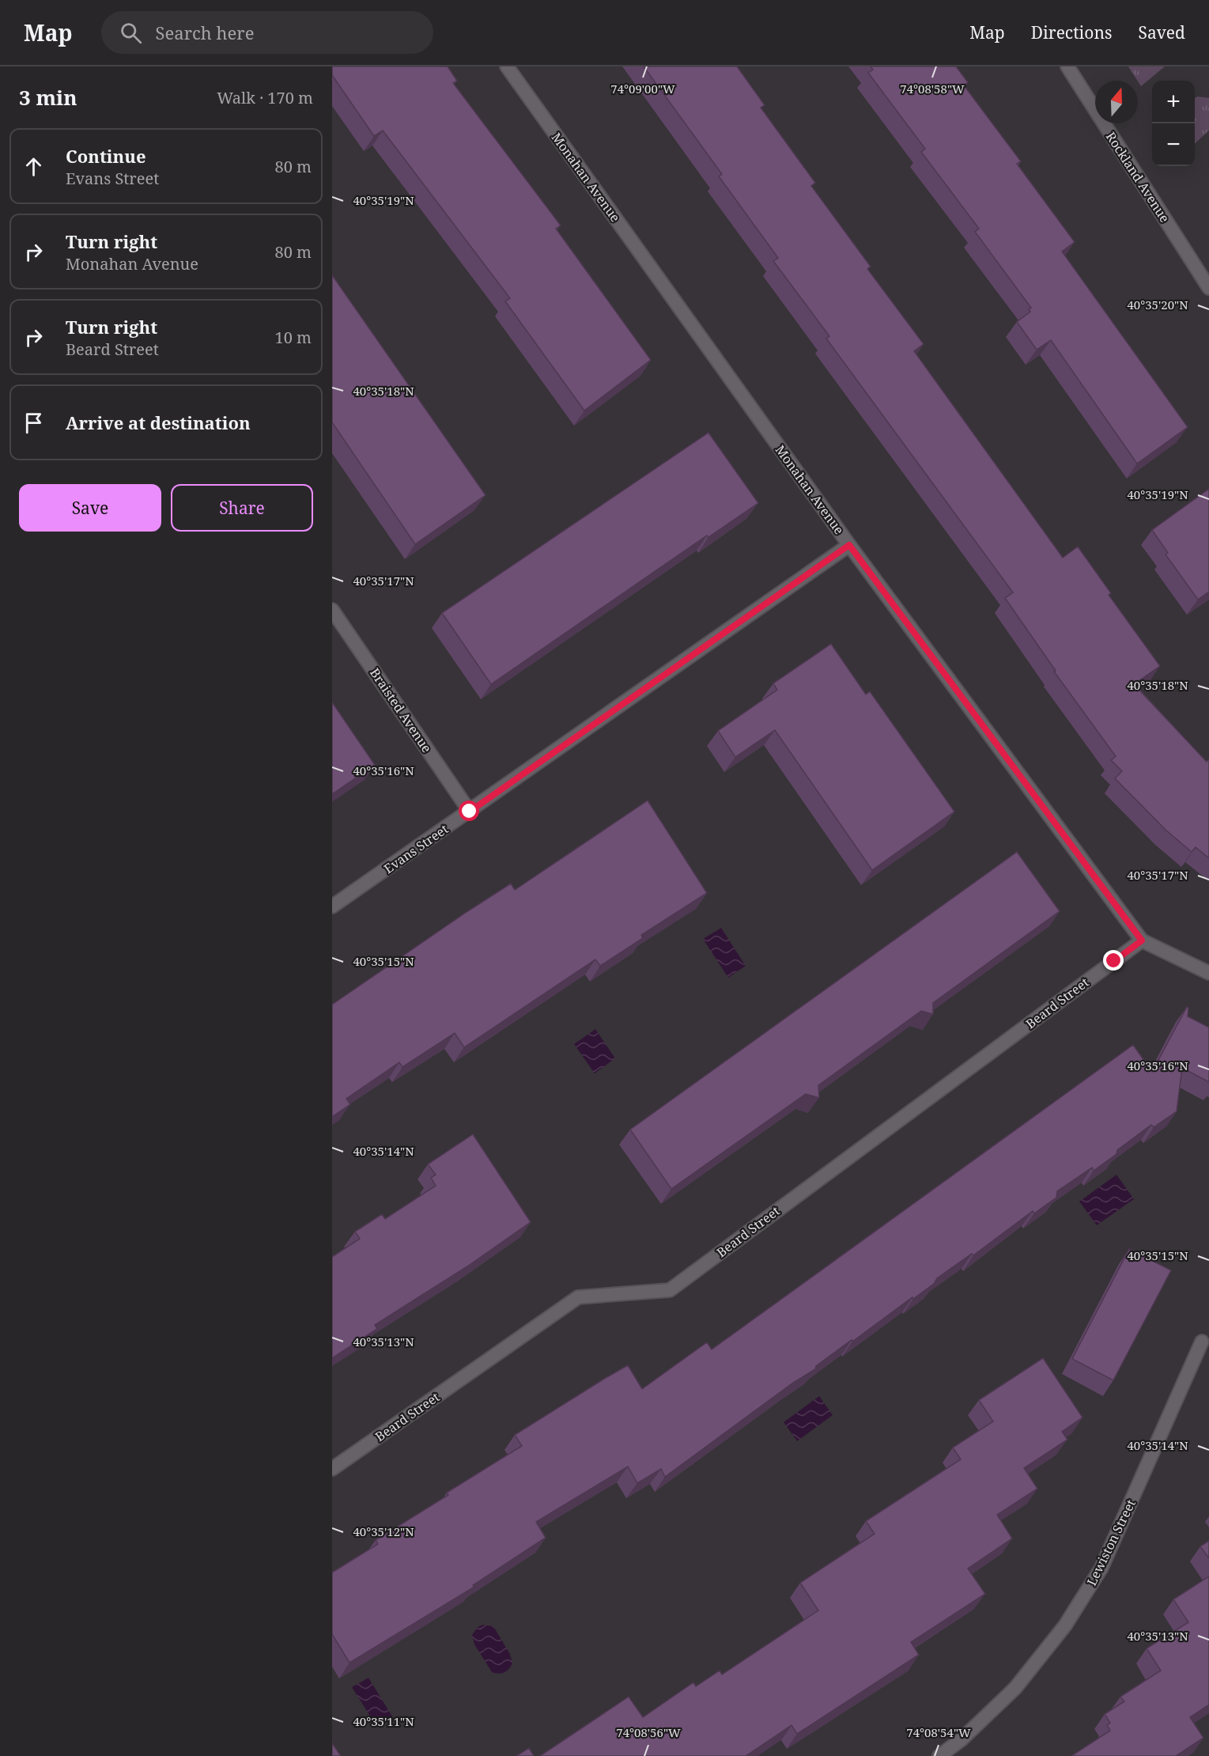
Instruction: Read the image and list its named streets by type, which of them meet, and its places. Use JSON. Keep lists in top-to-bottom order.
{
  "streets": {
    "street": [
      "Monahan Avenue",
      "Rockland Avenue",
      "Braisted Avenue",
      "Evans Street",
      "Beard Street",
      "Lewiston Street"
    ]
  },
  "crossings": [
    ["Monahan Avenue", "Evans Street"],
    ["Monahan Avenue", "Beard Street"],
    ["Braisted Avenue", "Evans Street"]
  ],
  "north": "top",
  "page": {
    "header": "Map",
    "search": "Search here",
    "nav": ["Map", "Directions", "Saved"],
    "heading": ["3 min", "Walk · 170 m"],
    "map_buttons": ["+", "−"],
    "list": [
      ["Continue", "Evans Street", "80 m"],
      ["Turn right", "Monahan Avenue", "80 m"],
      ["Turn right", "Beard Street", "10 m"],
      "Arrive at destination"
    ],
    "buttons": ["Save", "Share"]
  },
  "coordinates": [
    "74°09'00\"W",
    "74°08'58\"W",
    "40°35'19\"N",
    "40°35'20\"N",
    "40°35'18\"N",
    "40°35'17\"N",
    "40°35'16\"N",
    "40°35'15\"N",
    "40°35'14\"N",
    "40°35'13\"N",
    "40°35'12\"N",
    "40°35'11\"N",
    "74°08'56\"W",
    "74°08'54\"W"
  ]
}
